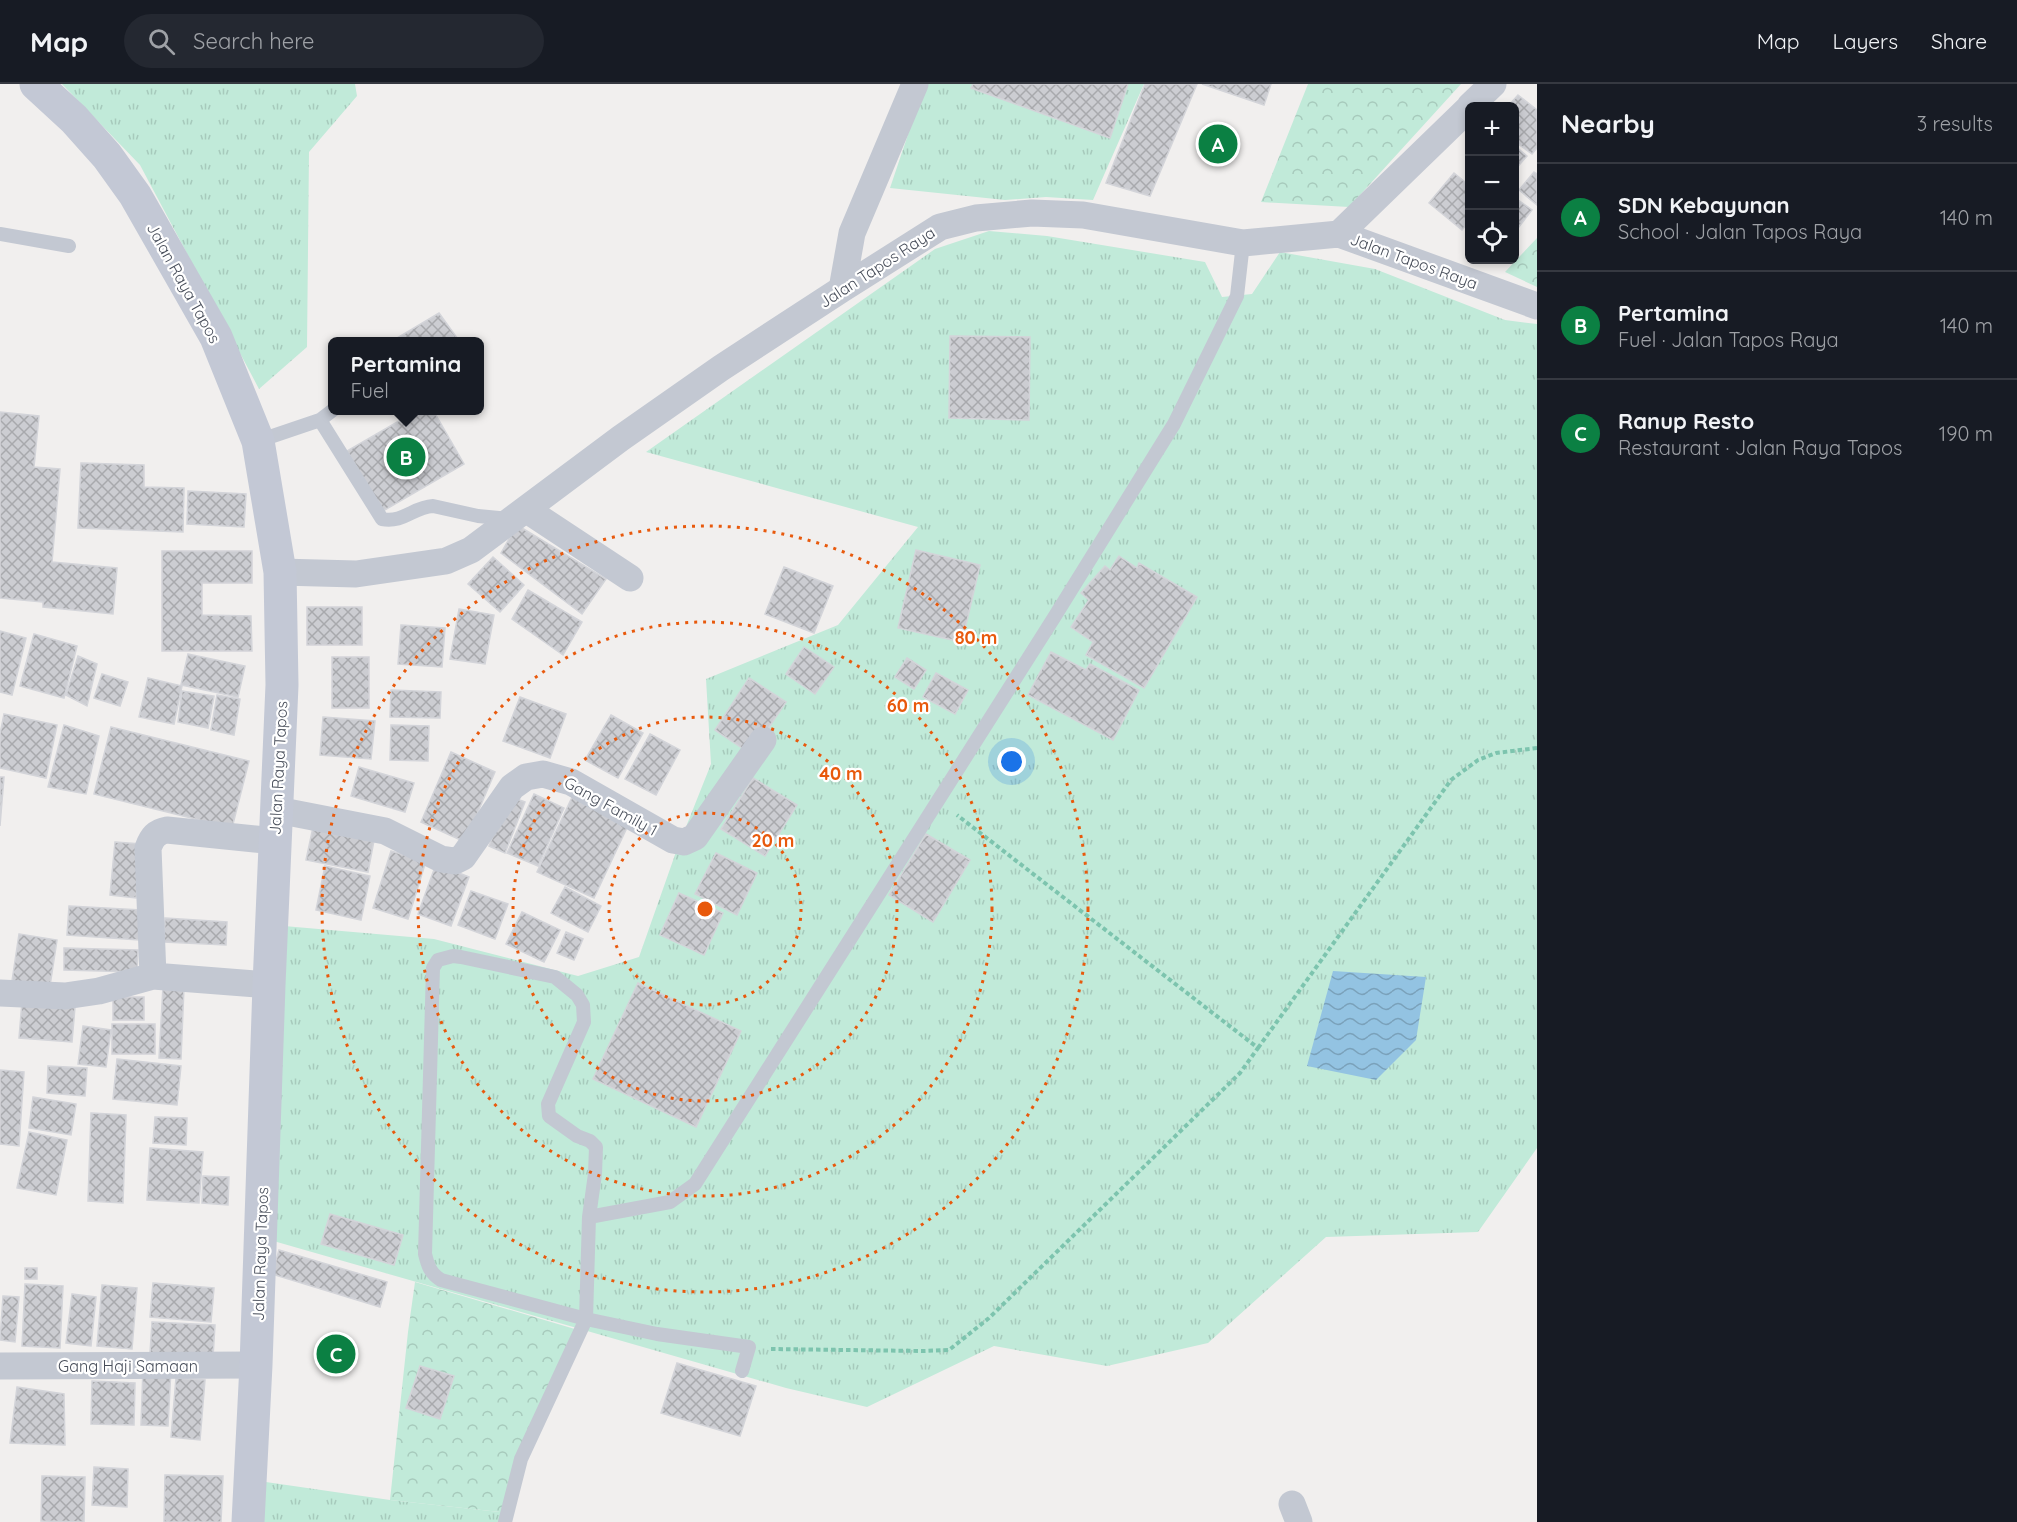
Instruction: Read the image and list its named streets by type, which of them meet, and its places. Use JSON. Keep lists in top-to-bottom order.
{
  "streets": {
    "main road": ["Jalan Raya Tapos"],
    "street": ["Jalan Tapos Raya", "Gang Family 1", "Gang Haji Samaan"]
  },
  "crossings": [
    ["Jalan Tapos Raya", "Jalan Raya Tapos"],
    ["Jalan Raya Tapos", "Gang Family 1"],
    ["Jalan Raya Tapos", "Gang Haji Samaan"]
  ],
  "page": {
    "header": "Map",
    "search": "Search here",
    "nav": ["Map", "Layers", "Share"],
    "heading": ["Nearby", "3 results"],
    "map_buttons": ["+", "−"],
    "pins": ["A", "B", "C"],
    "list": [
      {
        "mark": "A",
        "name": "SDN Kebayunan",
        "note": "School · Jalan Tapos Raya",
        "value": "140 m"
      },
      {
        "mark": "B",
        "name": "Pertamina",
        "note": "Fuel · Jalan Tapos Raya",
        "value": "140 m"
      },
      {
        "mark": "C",
        "name": "Ranup Resto",
        "note": "Restaurant · Jalan Raya Tapos",
        "value": "190 m"
      }
    ],
    "popup": ["Pertamina", "Fuel"]
  },
  "rings": [
    "80 m",
    "60 m",
    "40 m",
    "20 m"
  ]
}
